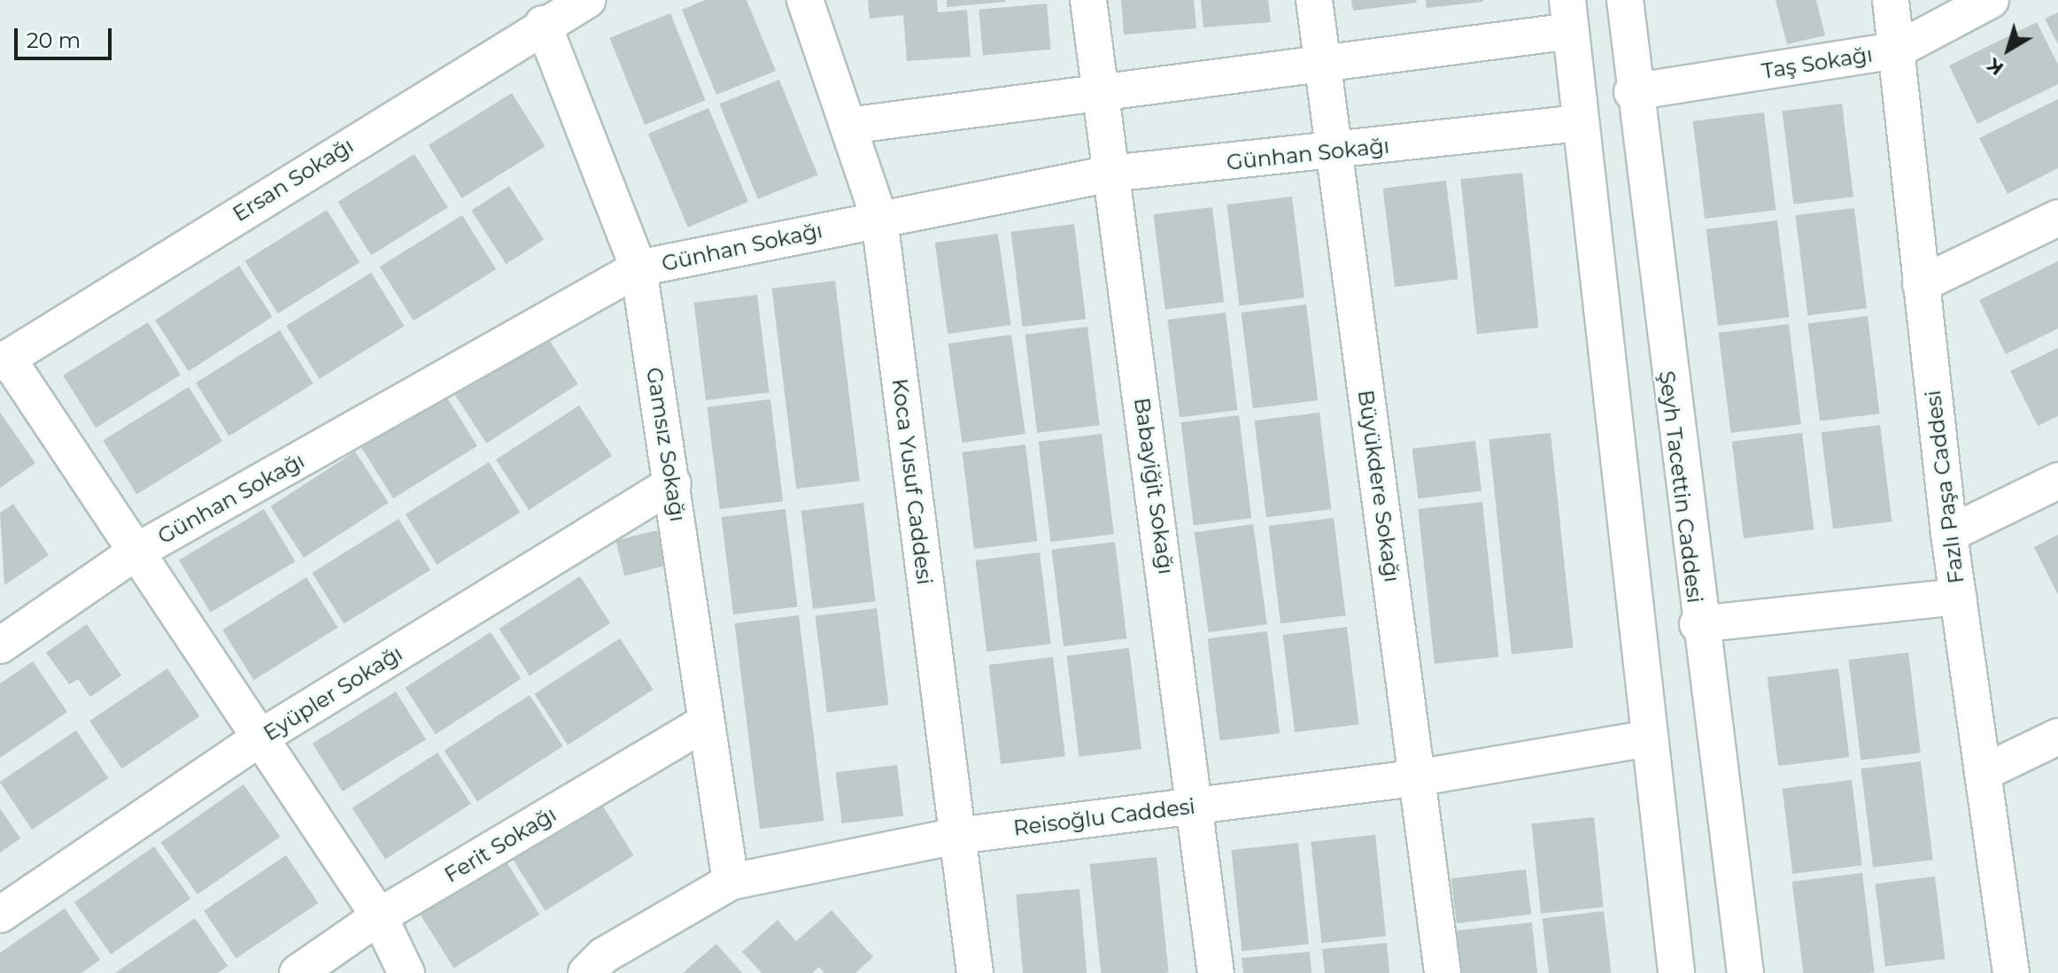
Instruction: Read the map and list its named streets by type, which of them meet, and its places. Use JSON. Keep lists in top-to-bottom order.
{
  "streets": {
    "street": [
      "Taş Sokağı",
      "Günhan Sokağı",
      "Ersan Sokağı",
      "Gamsız Sokağı",
      "Koca Yusuf Caddesi",
      "Babayiğit Sokağı",
      "Büyükdere Sokağı",
      "Şeyh Tacettin Caddesi",
      "Fazlı Paşa Caddesi",
      "Eyüpler Sokağı",
      "Reisoğlu Caddesi",
      "Ferit Sokağı"
    ]
  },
  "crossings": [
    ["Taş Sokağı", "Şeyh Tacettin Caddesi"],
    ["Taş Sokağı", "Fazlı Paşa Caddesi"],
    ["Günhan Sokağı", "Gamsız Sokağı"],
    ["Günhan Sokağı", "Koca Yusuf Caddesi"],
    ["Günhan Sokağı", "Babayiğit Sokağı"],
    ["Günhan Sokağı", "Büyükdere Sokağı"],
    ["Ersan Sokağı", "Gamsız Sokağı"],
    ["Gamsız Sokağı", "Eyüpler Sokağı"],
    ["Gamsız Sokağı", "Reisoğlu Caddesi"],
    ["Gamsız Sokağı", "Ferit Sokağı"],
    ["Koca Yusuf Caddesi", "Reisoğlu Caddesi"],
    ["Babayiğit Sokağı", "Reisoğlu Caddesi"],
    ["Büyükdere Sokağı", "Reisoğlu Caddesi"]
  ],
  "scale_bar": "20 m",
  "north": "bottom left"
}
